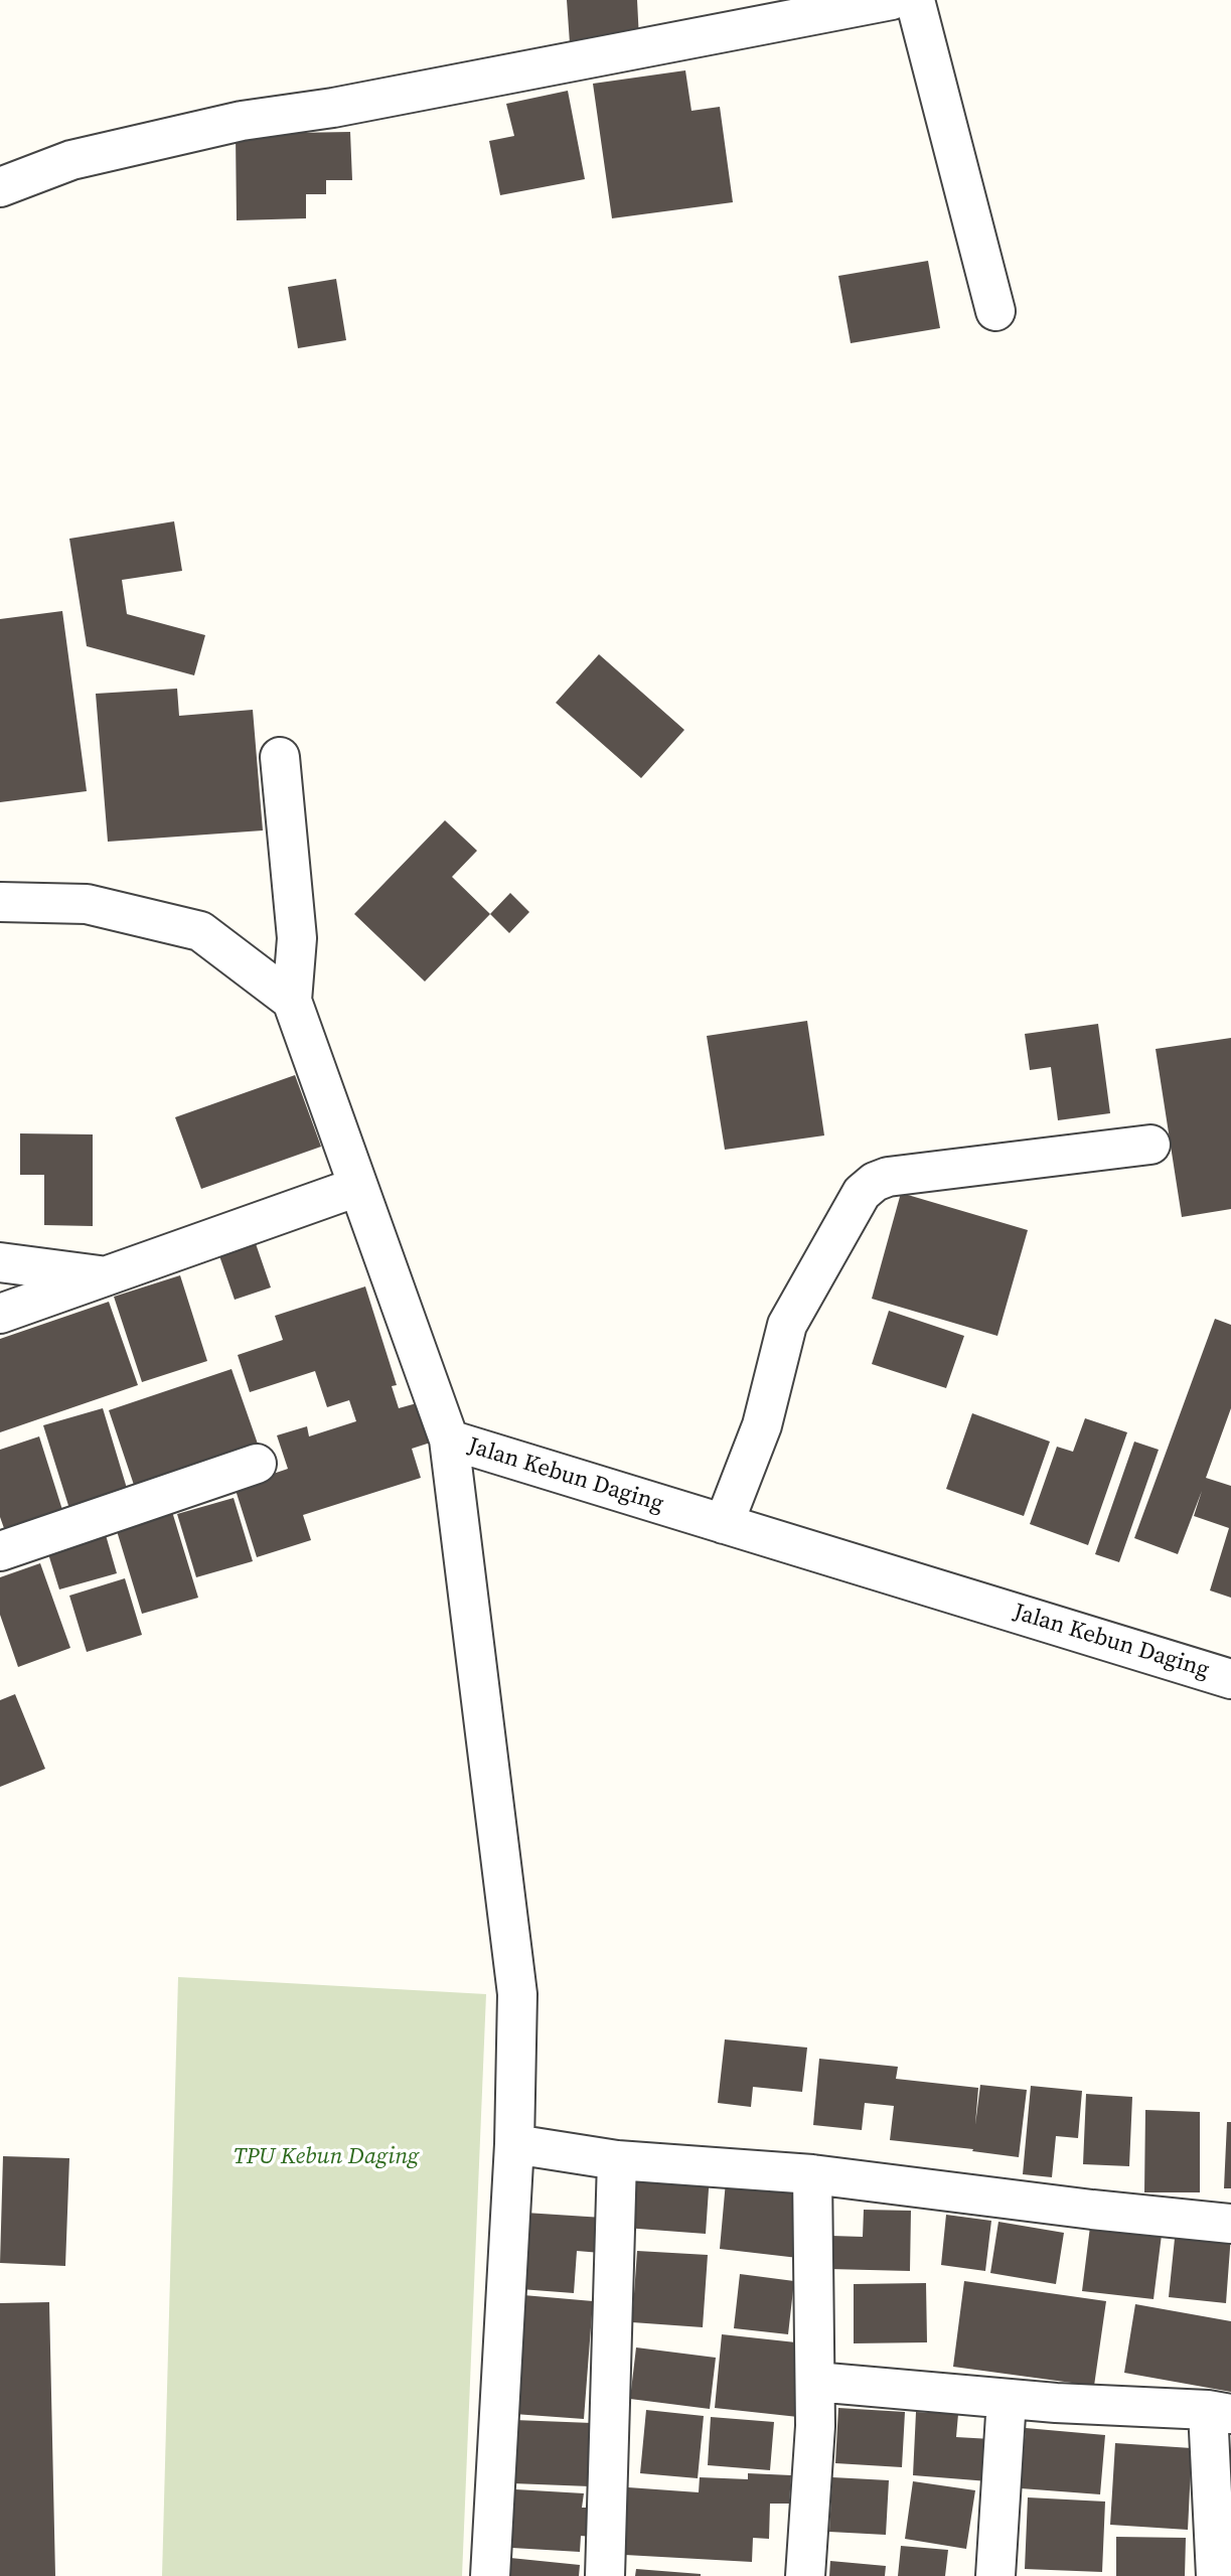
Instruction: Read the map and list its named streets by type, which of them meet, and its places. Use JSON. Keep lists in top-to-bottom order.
{
  "streets": {
    "street": ["Jalan Kebun Daging"]
  },
  "parks": ["TPU Kebun Daging"]
}
